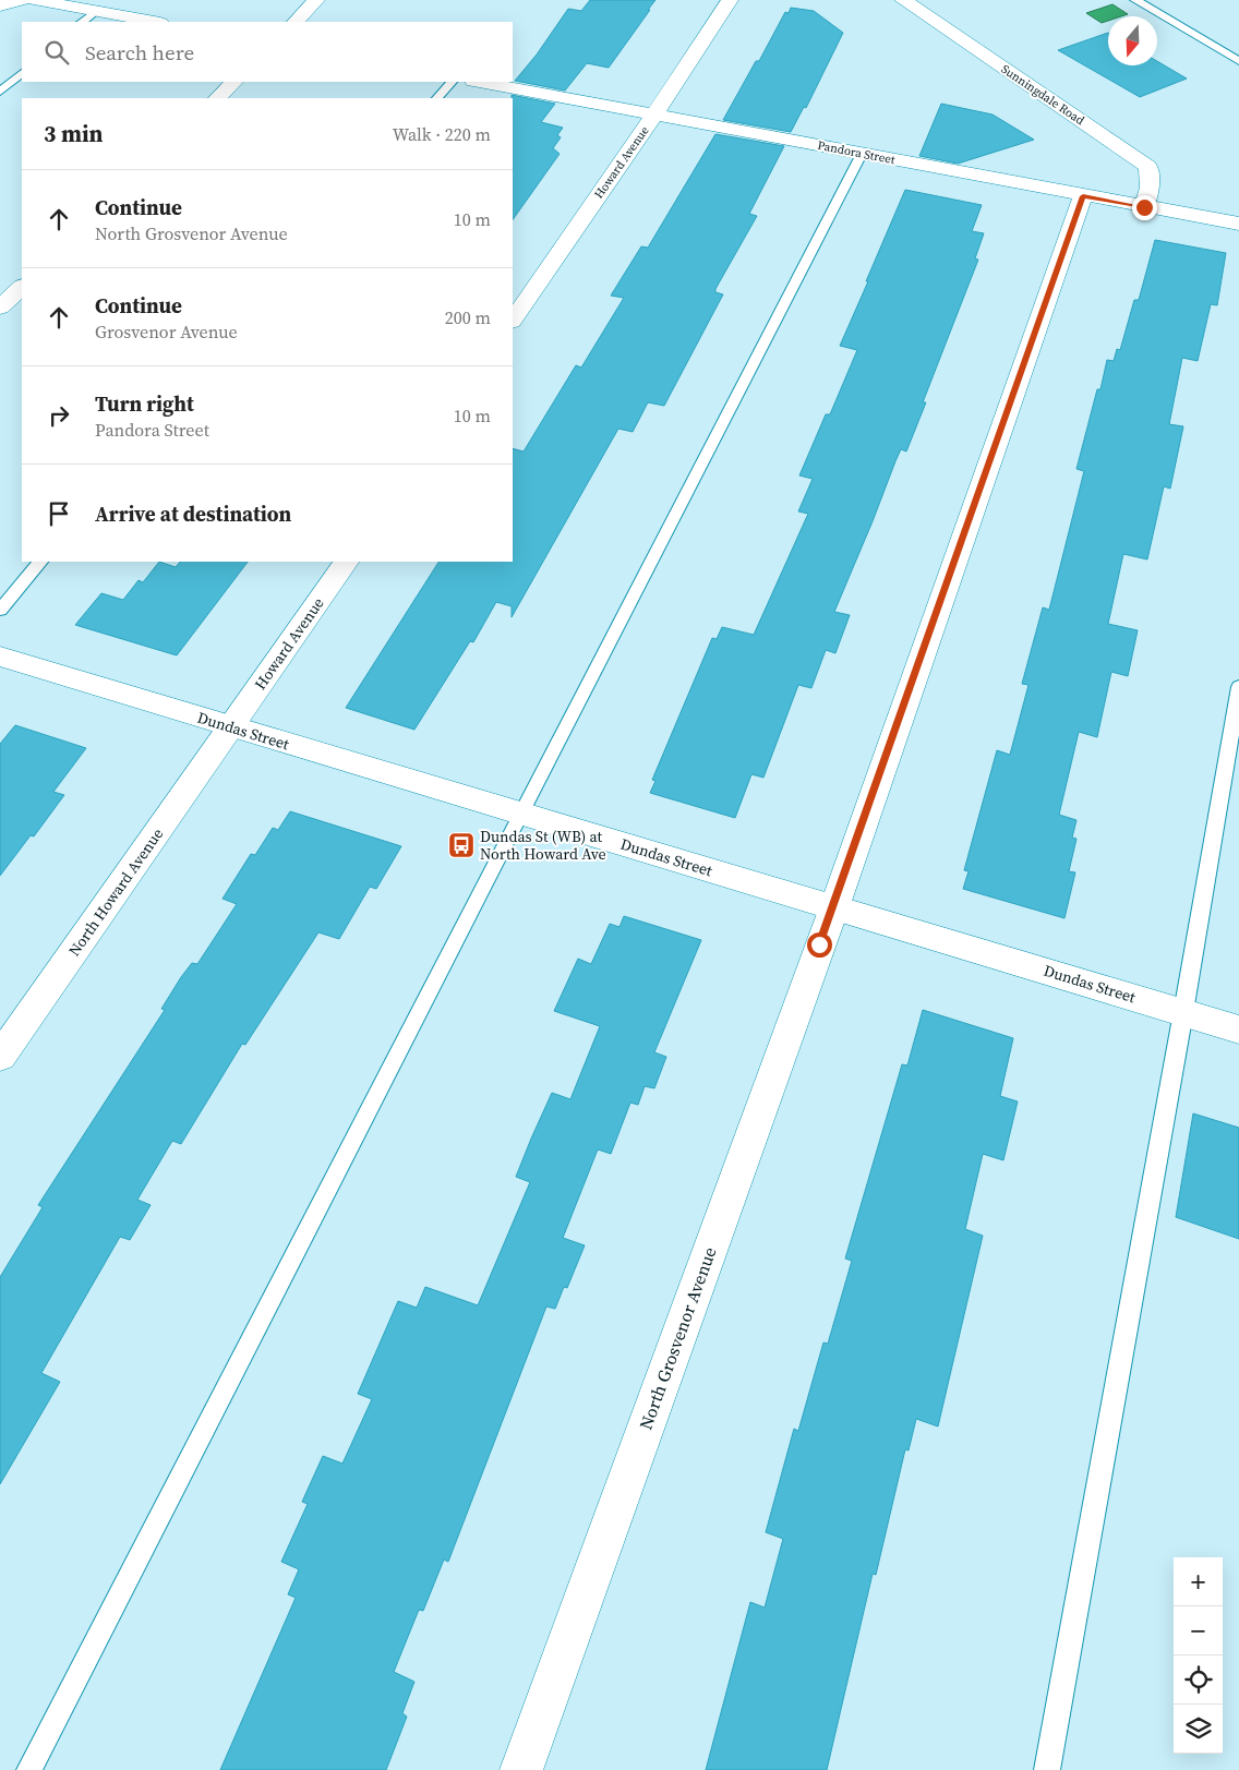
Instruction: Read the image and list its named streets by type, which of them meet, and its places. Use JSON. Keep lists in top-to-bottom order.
{
  "streets": {
    "street": [
      "Sunningdale Road",
      "Pandora Street",
      "Howard Avenue",
      "Dundas Street",
      "North Howard Avenue",
      "North Grosvenor Avenue"
    ]
  },
  "crossings": [
    ["Sunningdale Road", "Pandora Street"],
    ["Pandora Street", "Howard Avenue"],
    ["Pandora Street", "North Grosvenor Avenue"],
    ["Howard Avenue", "Dundas Street"],
    ["Howard Avenue", "North Howard Avenue"],
    ["Dundas Street", "North Howard Avenue"],
    ["Dundas Street", "North Grosvenor Avenue"]
  ],
  "places": {
    "bus stop": ["Dundas St (WB) at North Howard Ave"]
  },
  "north": "bottom",
  "page": {
    "search": "Search here",
    "heading": ["3 min", "Walk · 220 m"],
    "list": [
      ["Continue", "North Grosvenor Avenue", "10 m"],
      ["Continue", "Grosvenor Avenue", "200 m"],
      ["Turn right", "Pandora Street", "10 m"],
      "Arrive at destination"
    ],
    "map_buttons": ["+", "−"]
  }
}
